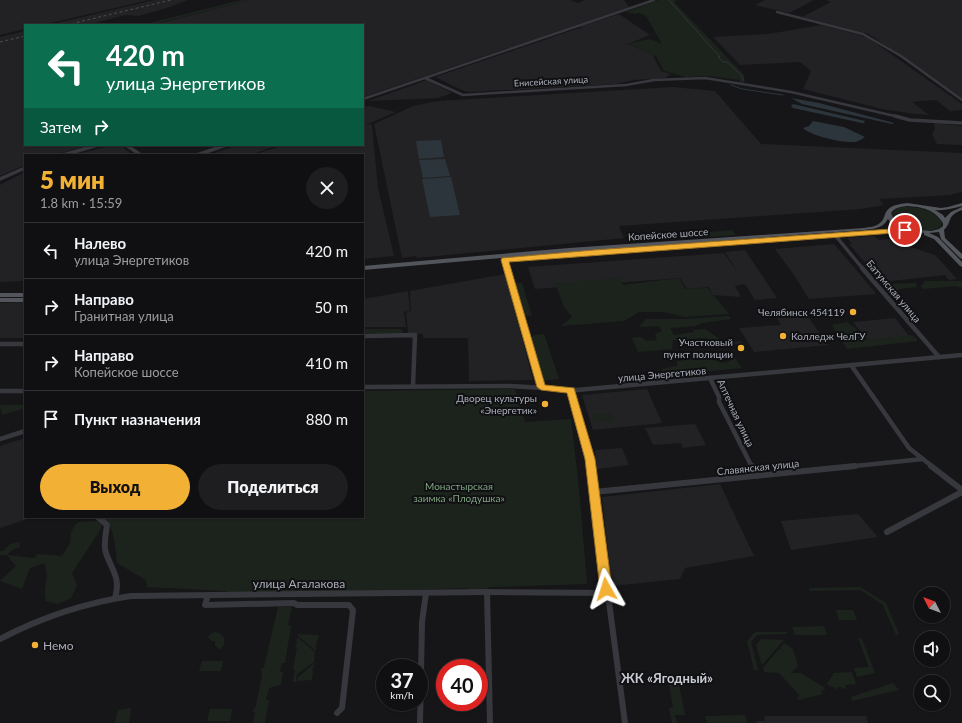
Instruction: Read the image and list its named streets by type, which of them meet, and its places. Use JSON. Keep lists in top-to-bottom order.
{
  "streets": {
    "main road": ["Копейское шоссе"],
    "street": [
      "Енисейская улица",
      "Батумская улица",
      "улица Энергетиков",
      "Аптечная улица",
      "Славянская улица",
      "улица Агалакова"
    ]
  },
  "crossings": [
    ["Копейское шоссе", "Батумская улица"],
    ["Батумская улица", "улица Энергетиков"],
    ["улица Энергетиков", "Аптечная улица"],
    ["Аптечная улица", "Славянская улица"]
  ],
  "districts": ["ЖК «Ягодный»"],
  "parks": ["Монастырская заимка «Плодушка»"],
  "places": [
    "Челябинск 454119",
    "Колледж ЧелГУ",
    "Участковый пункт полиции",
    "Дворец культуры «Энергетик»",
    "Немо"
  ],
  "north": "top left",
  "page": {
    "turn": ["420 m", "улица Энергетиков"],
    "then": "Затем",
    "heading": ["5 мин", "1.8 km · 15:59"],
    "list": [
      {
        "name": "Налево",
        "note": "улица Энергетиков",
        "value": "420 m"
      },
      {
        "name": "Направо",
        "note": "Гранитная улица",
        "value": "50 m"
      },
      {
        "name": "Направо",
        "note": "Копейское шоссе",
        "value": "410 m"
      },
      {
        "name": "Пункт назначения",
        "value": "880 m"
      }
    ],
    "buttons": ["Выход", "Поделиться"],
    "speed": "37 km/h",
    "limit": "40"
  }
}
